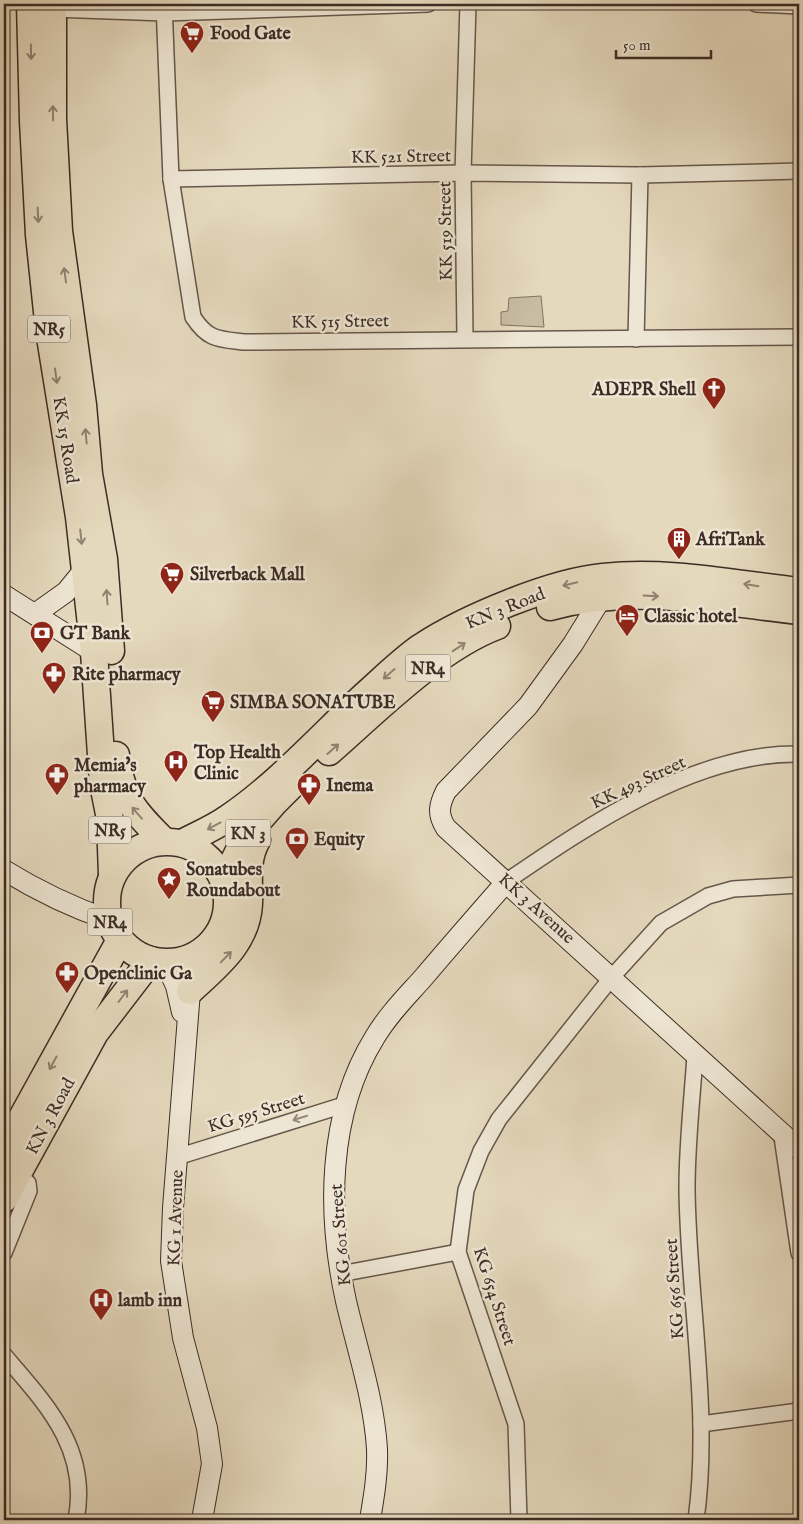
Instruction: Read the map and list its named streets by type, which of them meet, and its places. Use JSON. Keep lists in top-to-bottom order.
{
  "streets": {
    "highway": [
      "NR5",
      "KK 15 Road",
      "KN 3 Road",
      "NR4",
      "KN 3"
    ],
    "main road": ["KK 3 Avenue", "KG 1 Avenue", "KG 601 Street"],
    "street": [
      "KK 521 Street",
      "KK 519 Street",
      "KK 515 Street",
      "KK 493 Street",
      "KG 595 Street",
      "KG 656 Street",
      "KG 654 Street"
    ]
  },
  "crossings": [
    ["KK 521 Street", "KK 519 Street"],
    ["KK 521 Street", "KK 515 Street"],
    ["KK 519 Street", "KK 515 Street"],
    ["KK 15 Road", "NR4"],
    ["KK 15 Road", "KN 3"],
    ["KK 15 Road", "KG 1 Avenue"],
    ["KN 3 Road", "NR4"],
    ["KN 3 Road", "KN 3"],
    ["KN 3 Road", "KK 3 Avenue"],
    ["NR4", "KN 3"],
    ["NR4", "KG 1 Avenue"],
    ["KK 493 Street", "KK 3 Avenue"],
    ["KK 493 Street", "KG 601 Street"],
    ["KN 3", "KG 1 Avenue"],
    ["KK 3 Avenue", "KG 601 Street"],
    ["KK 3 Avenue", "KG 656 Street"],
    ["KK 3 Avenue", "KG 654 Street"],
    ["KG 595 Street", "KG 1 Avenue"],
    ["KG 595 Street", "KG 601 Street"]
  ],
  "one_way": ["KG 595 Street"],
  "places": {
    "supermarket": ["Food Gate", "Silverback Mall", "SIMBA SONATUBE"],
    "church": ["ADEPR Shell"],
    "building": ["AfriTank"],
    "hotel": ["Classic hotel"],
    "bank": ["GT Bank", "Equity"],
    "pharmacy": [
      "Rite pharmacy",
      "Memia's pharmacy",
      "Inema",
      "Openclinic Ga"
    ],
    "hospital": ["Top Health Clinic", "lamb inn"],
    "place": ["Sonatubes Roundabout"]
  },
  "scale_bar": "50 m"
}
